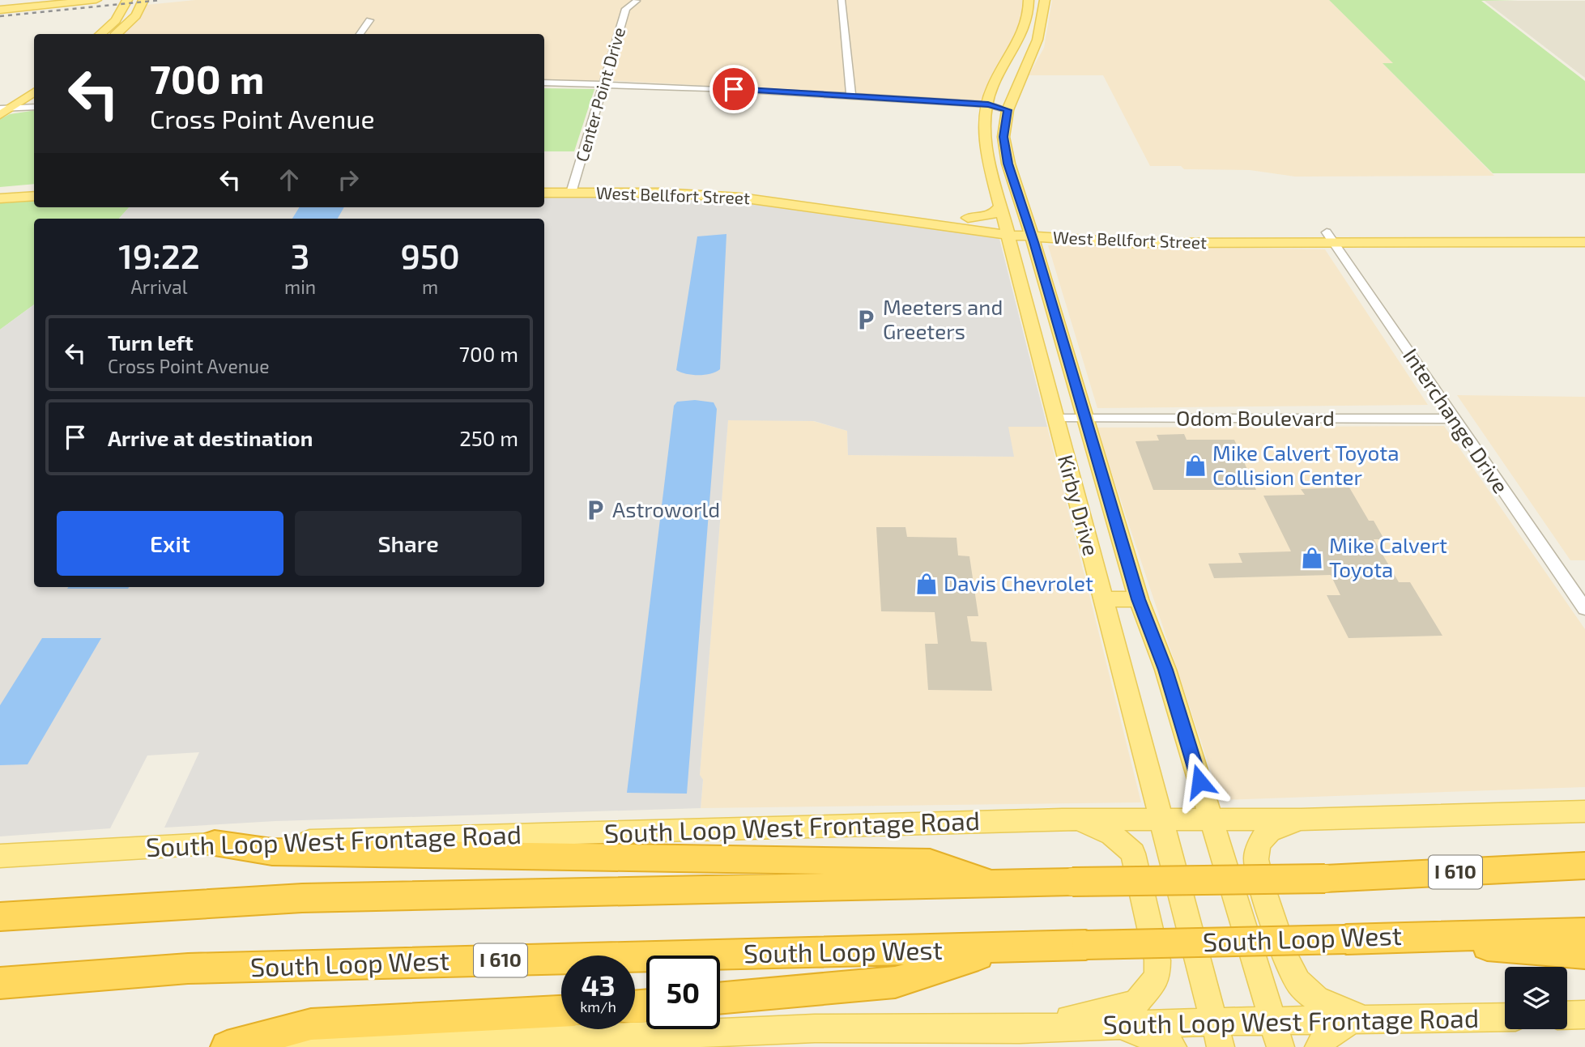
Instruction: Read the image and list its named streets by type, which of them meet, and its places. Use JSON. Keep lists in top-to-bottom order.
{
  "streets": {
    "highway": ["I 610", "South Loop West"],
    "main road": ["West Bellfort Street", "Kirby Drive", "South Loop West Frontage Road"],
    "street": ["Center Point Drive", "Odom Boulevard", "Interchange Drive"]
  },
  "crossings": [
    ["Center Point Drive", "West Bellfort Street"],
    ["West Bellfort Street", "Interchange Drive"],
    ["West Bellfort Street", "Kirby Drive"],
    ["Odom Boulevard", "Interchange Drive"],
    ["Odom Boulevard", "Kirby Drive"],
    ["Kirby Drive", "South Loop West Frontage Road"]
  ],
  "places": {
    "parking": ["Meeters and Greeters", "Astroworld"],
    "shop": ["Mike Calvert Toyota Collision Center", "Mike Calvert Toyota", "Davis Chevrolet"]
  },
  "page": {
    "turn": ["700 m", "Cross Point Avenue"],
    "eta": [
      "19:22",
      "Arrival",
      "3",
      "min",
      "950",
      "m"
    ],
    "list": [
      {
        "name": "Turn left",
        "note": "Cross Point Avenue",
        "value": "700 m"
      },
      {
        "name": "Arrive at destination",
        "value": "250 m"
      }
    ],
    "buttons": ["Exit", "Share"],
    "speed": "43 km/h",
    "limit": "50"
  }
}
